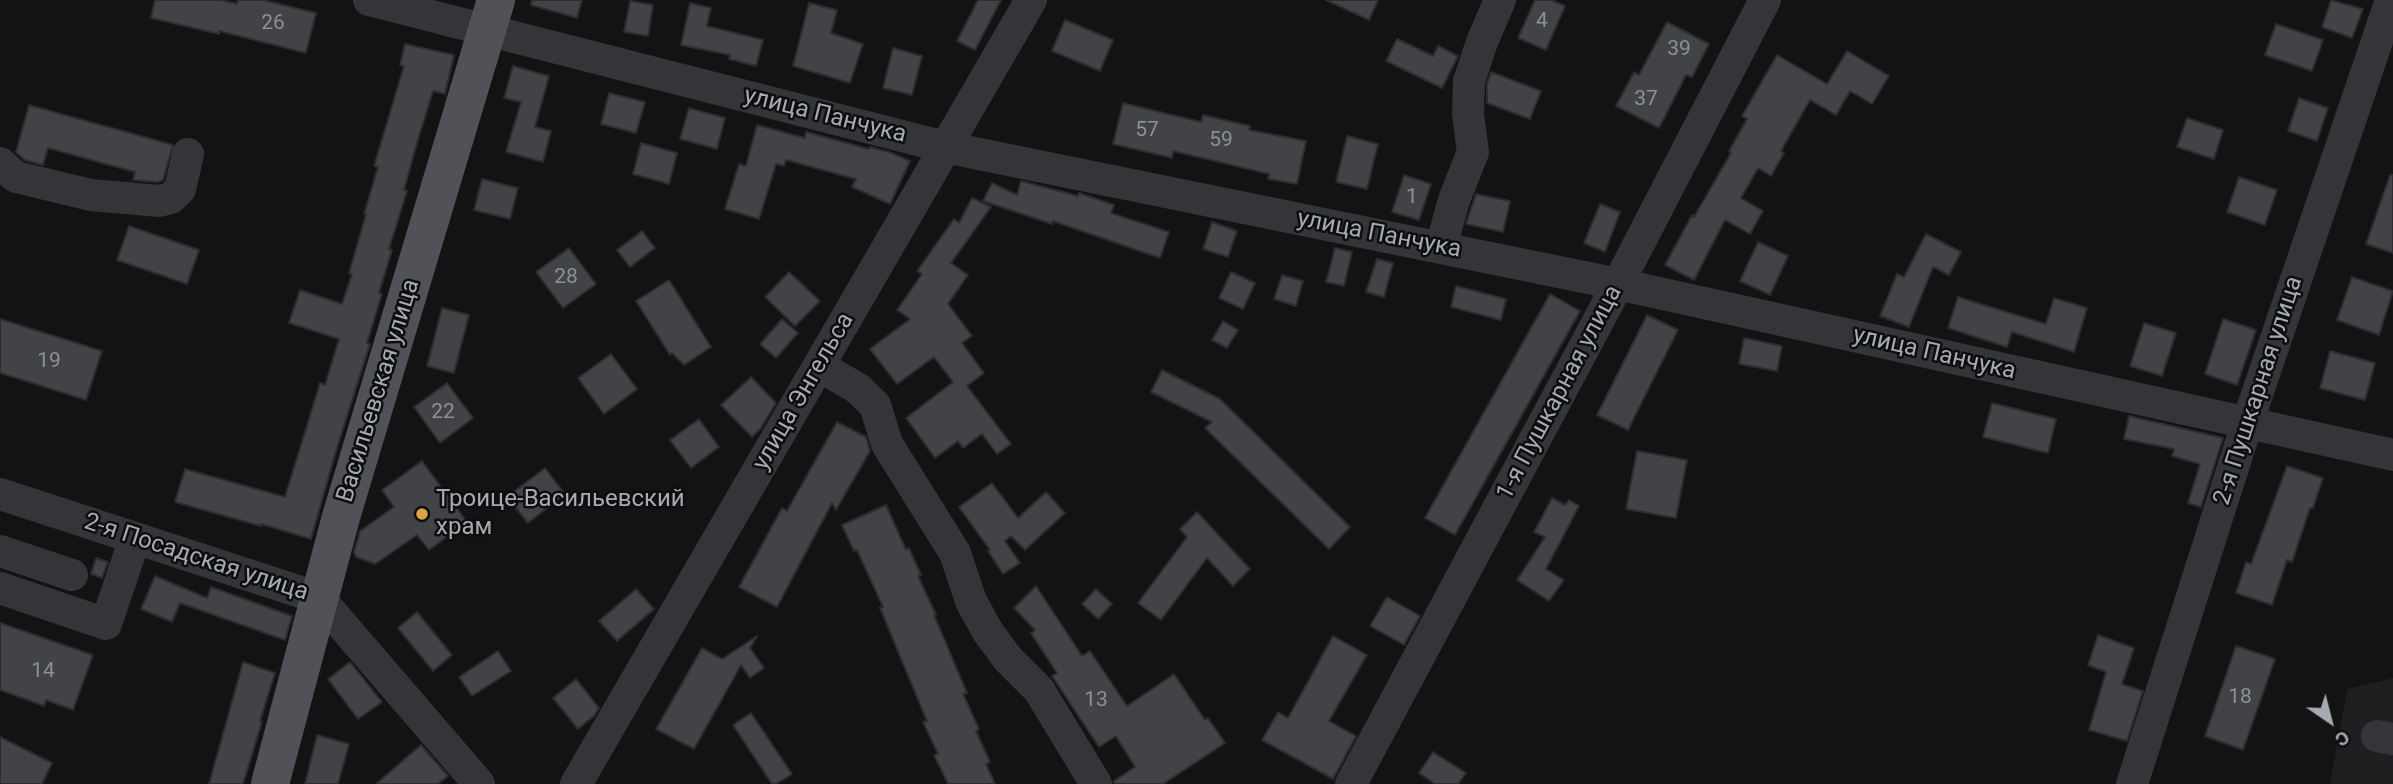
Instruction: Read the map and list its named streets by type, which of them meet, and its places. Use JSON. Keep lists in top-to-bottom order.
{
  "streets": {
    "main road": ["Васильевская улица"],
    "street": [
      "улица Панчука",
      "2-я Пушкарная улица",
      "улица Энгельса",
      "1-я Пушкарная улица",
      "2-я Посадская улица"
    ]
  },
  "crossings": [
    ["улица Панчука", "Васильевская улица"],
    ["улица Панчука", "2-я Пушкарная улица"],
    ["улица Панчука", "улица Энгельса"],
    ["улица Панчука", "1-я Пушкарная улица"],
    ["Васильевская улица", "2-я Посадская улица"]
  ],
  "places": ["Троице-Васильевский храм"],
  "house_numbers": [
    "4",
    "26",
    "39",
    "37",
    "57",
    "59",
    "1",
    "28",
    "19",
    "22",
    "14",
    "18",
    "13"
  ],
  "north": "bottom right"
}
